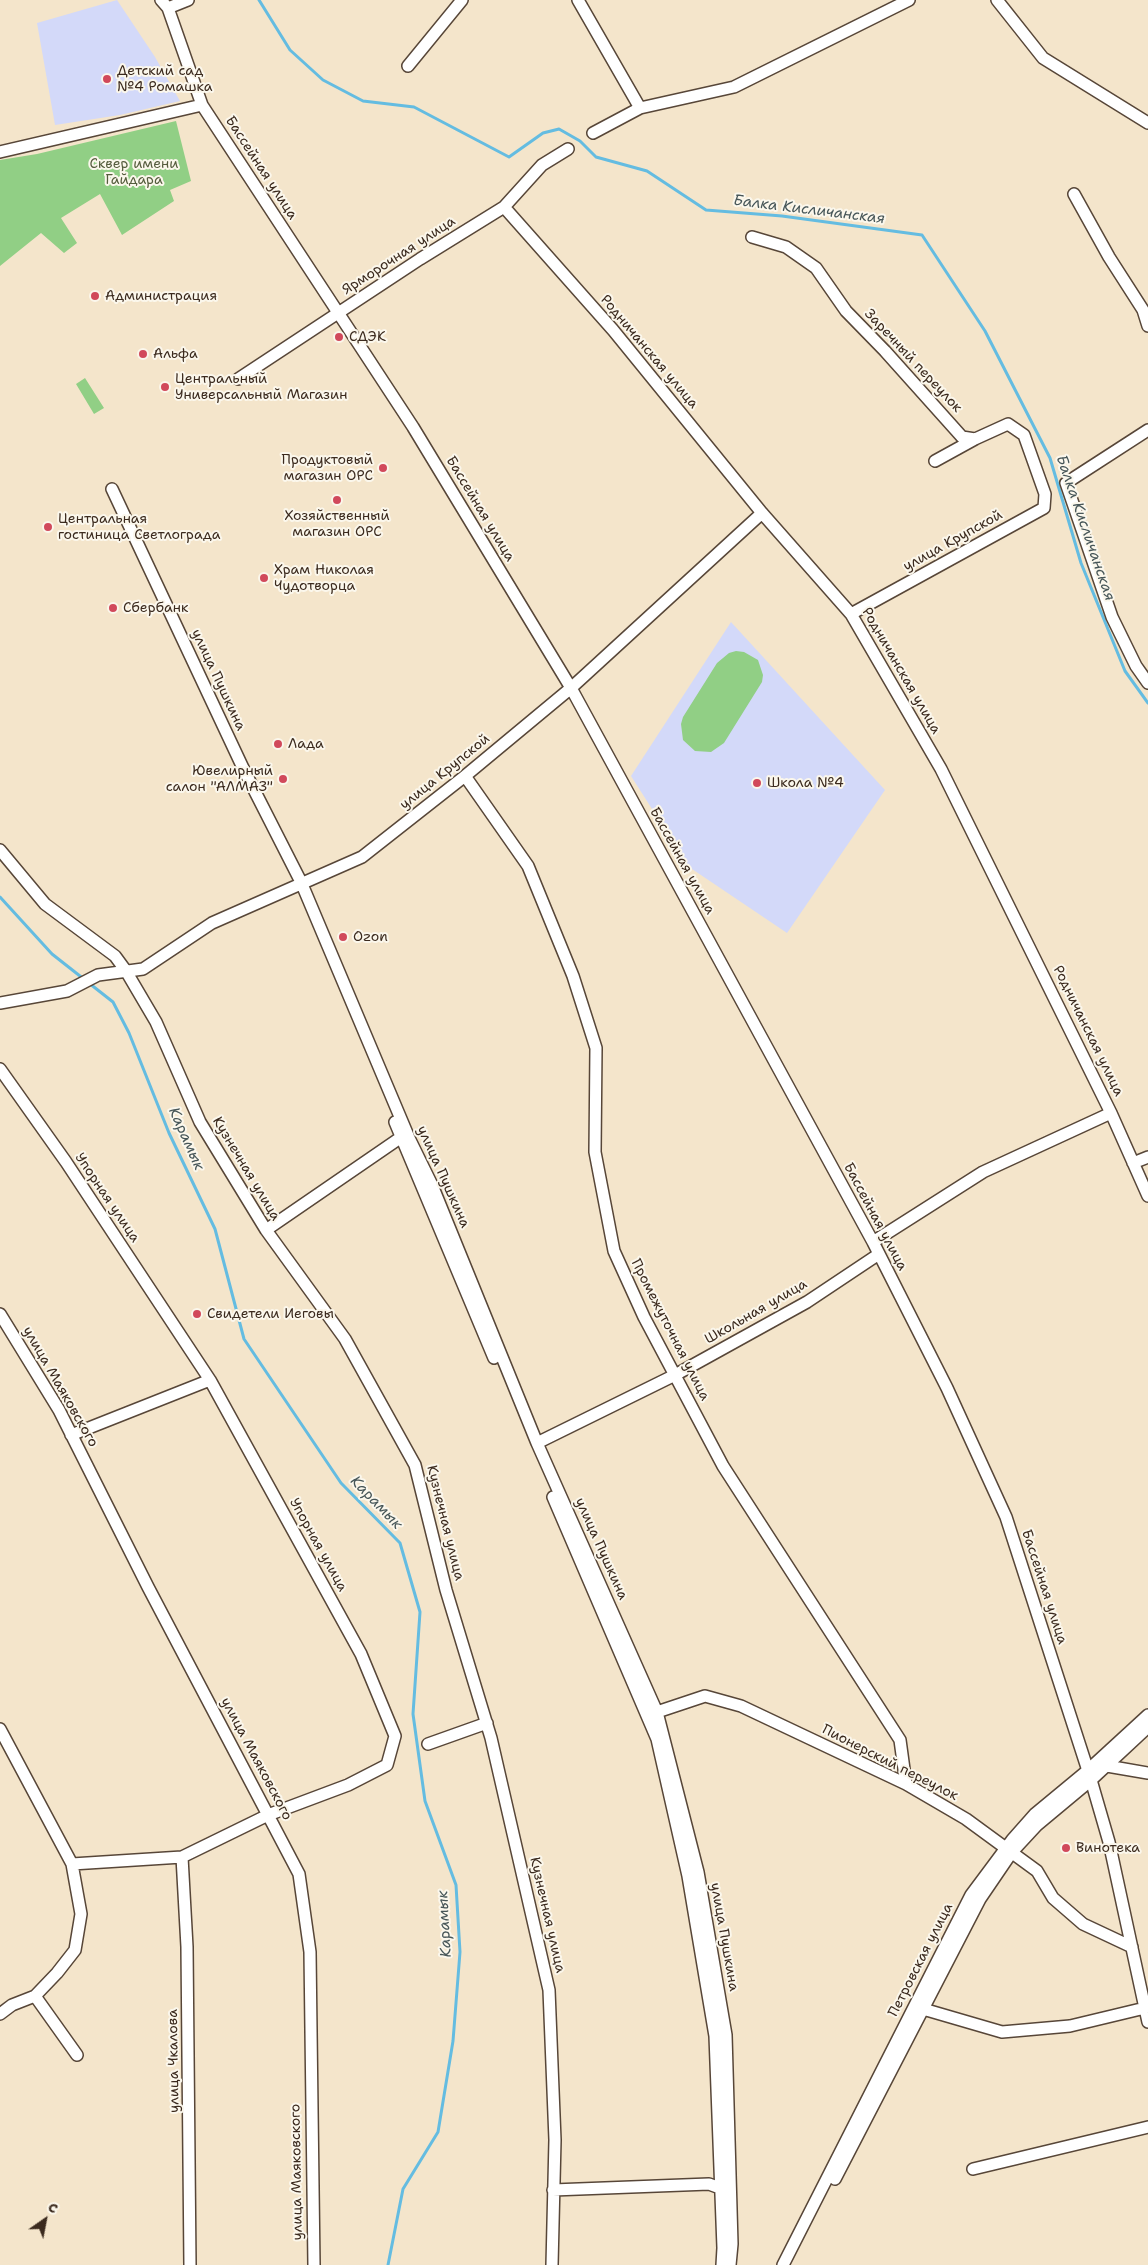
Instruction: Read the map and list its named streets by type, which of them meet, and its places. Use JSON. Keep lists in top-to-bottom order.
{
  "streets": {
    "street": [
      "Бассейная улица",
      "Ярморочная улица",
      "Родничанская улица",
      "Заречный переулок",
      "улица Крупской",
      "улица Пушкина",
      "Кузнечная улица",
      "Упорная улица",
      "Школьная улица",
      "Промежуточная улица",
      "улица Маяковского",
      "Пионерский переулок",
      "Петровская улица",
      "улица Чкалова"
    ]
  },
  "crossings": [
    ["Бассейная улица", "Ярморочная улица"],
    ["Бассейная улица", "улица Крупской"],
    ["Бассейная улица", "Школьная улица"],
    ["Бассейная улица", "Пионерский переулок"],
    ["Ярморочная улица", "Родничанская улица"],
    ["Родничанская улица", "улица Крупской"],
    ["Заречный переулок", "улица Крупской"],
    ["улица Крупской", "улица Пушкина"],
    ["улица Крупской", "Кузнечная улица"],
    ["улица Крупской", "Промежуточная улица"],
    ["улица Пушкина", "Школьная улица"],
    ["улица Пушкина", "Пионерский переулок"],
    ["Упорная улица", "улица Маяковского"],
    ["Упорная улица", "улица Чкалова"],
    ["Школьная улица", "Промежуточная улица"],
    ["Промежуточная улица", "Пионерский переулок"],
    ["Пионерский переулок", "Петровская улица"]
  ],
  "water": ["Балка Кисличанская", "Карамык"],
  "parks": ["Сквер имени Гайдара"],
  "places": [
    "Детский сад №4 Ромашка",
    "Администрация",
    "СДЭК",
    "Альфа",
    "Центральный Универсальный Магазин",
    "Продуктовый магазин ОРС",
    "Хозяйственный магазин ОРС",
    "Центральная гостиница Светлограда",
    "Храм Николая Чудотворца",
    "Сбербанк",
    "Лада",
    "Ювелирный салон \"АЛМАЗ\"",
    "Школа №4",
    "Ozon",
    "Свидетели Иеговы",
    "Винотека"
  ],
  "north": "top right"
}
